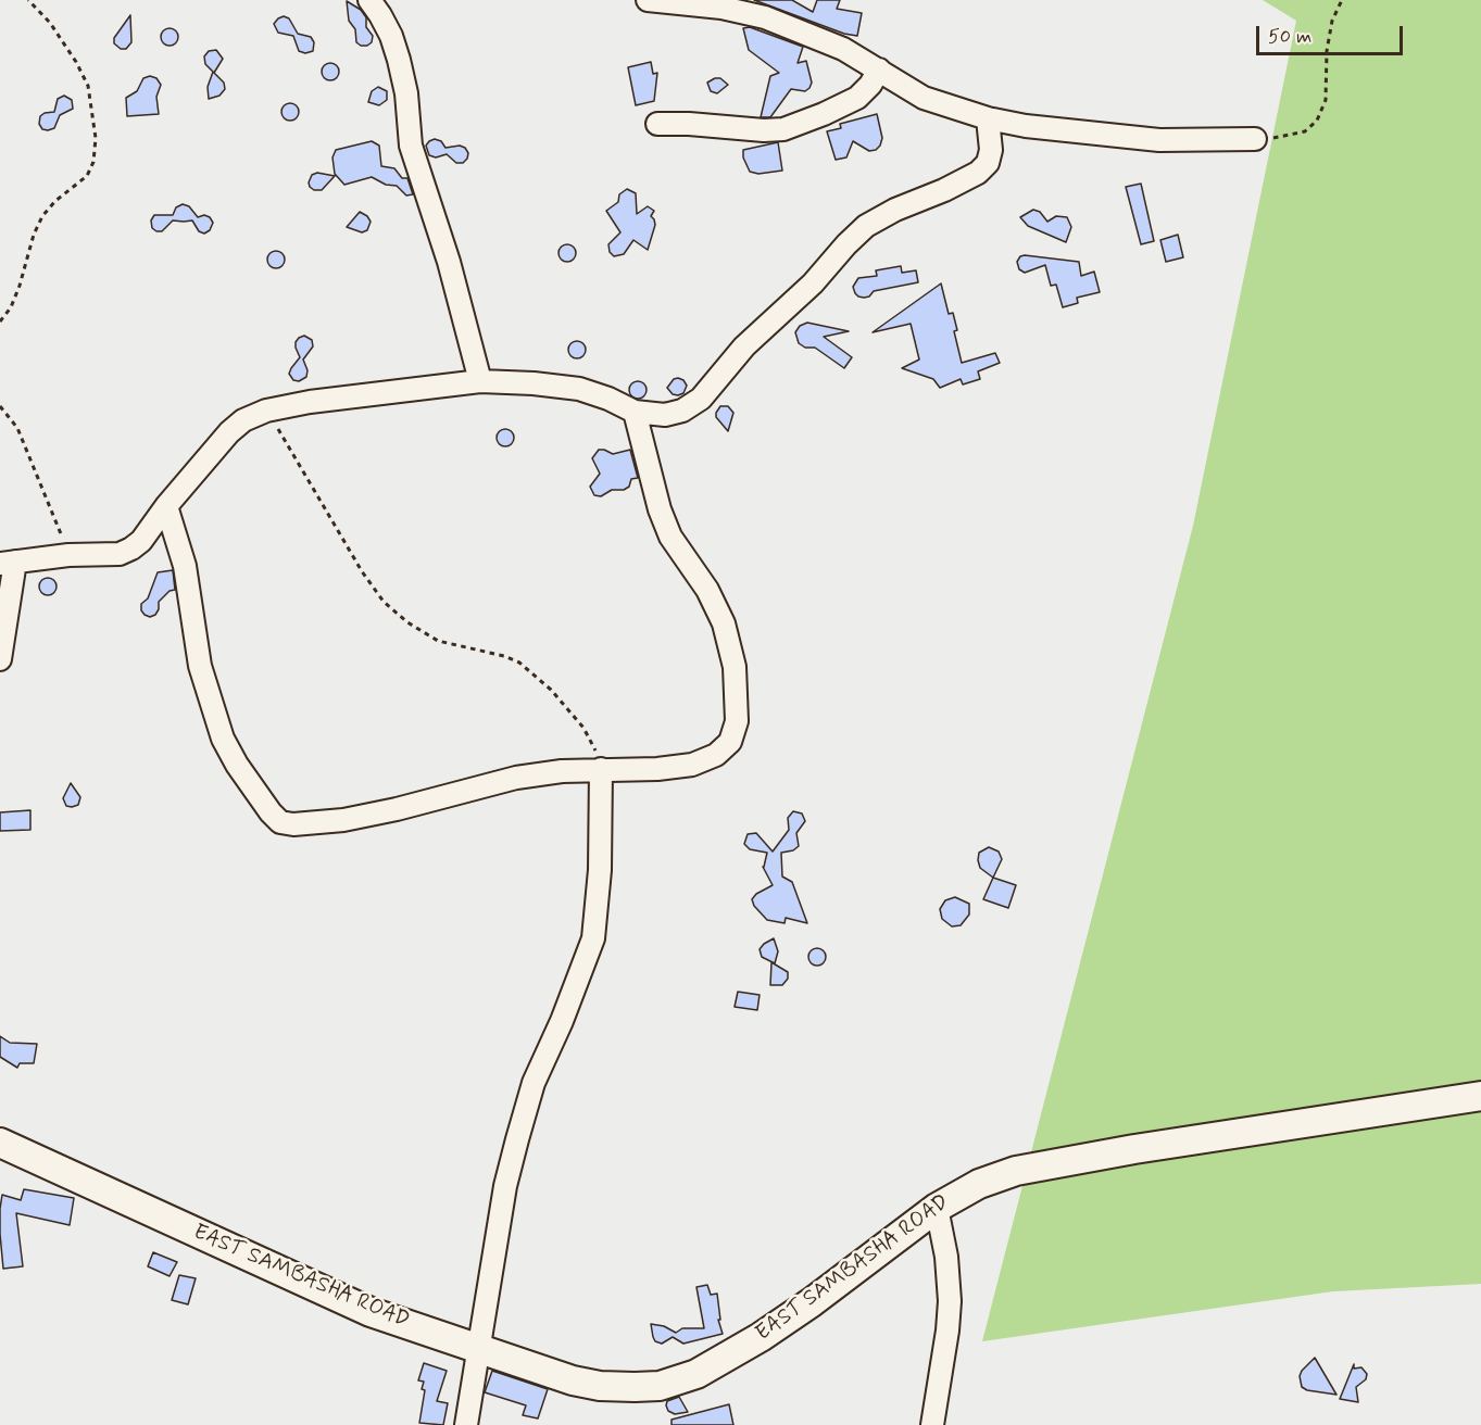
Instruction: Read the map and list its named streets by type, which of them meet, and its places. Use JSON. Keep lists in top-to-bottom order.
{
  "streets": {
    "street": ["EAST SAMBASHA ROAD"]
  },
  "scale_bar": "50 m"
}
